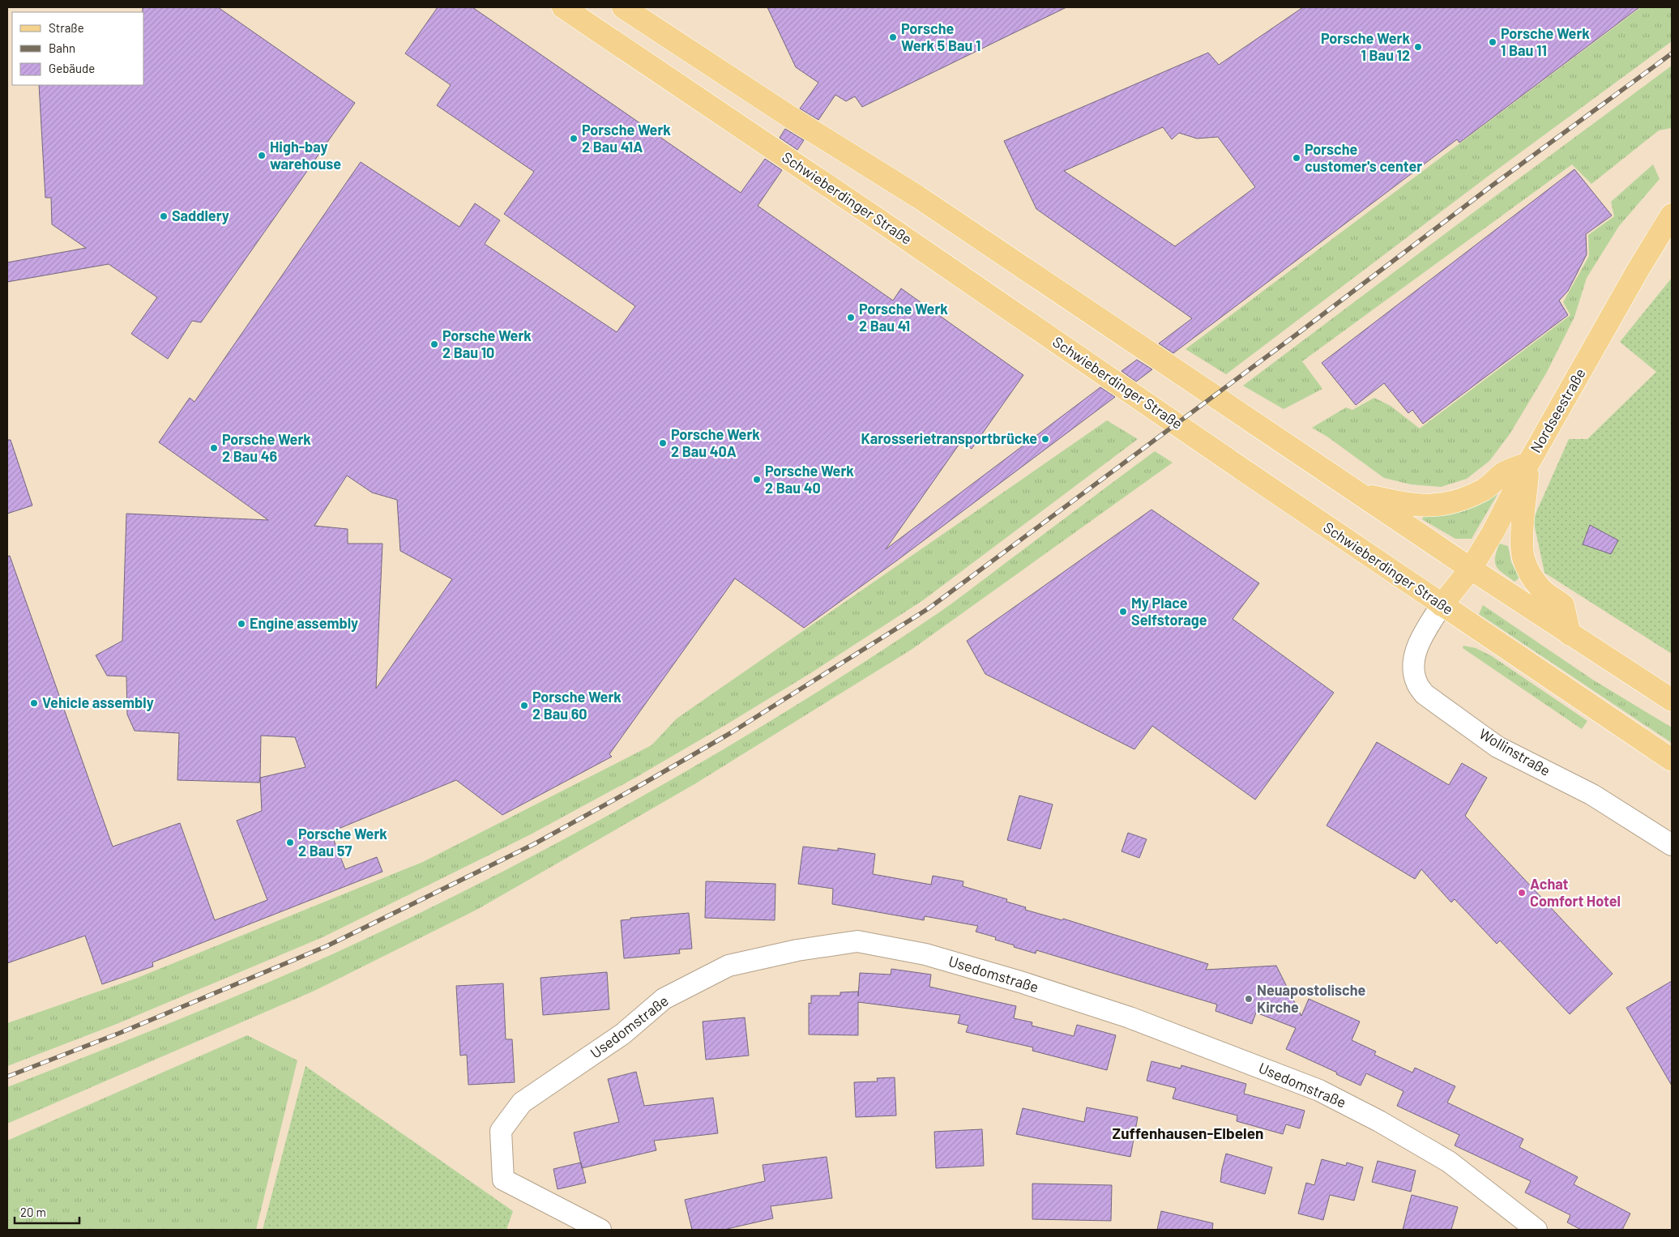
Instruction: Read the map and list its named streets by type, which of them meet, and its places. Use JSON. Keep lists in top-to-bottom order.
{
  "streets": {
    "main road": ["Schwieberdinger Straße", "Nordseestraße"],
    "street": ["Wollinstraße", "Usedomstraße"]
  },
  "crossings": [
    ["Schwieberdinger Straße", "Nordseestraße"],
    ["Schwieberdinger Straße", "Wollinstraße"],
    ["Nordseestraße", "Wollinstraße"]
  ],
  "districts": ["Zuffenhausen-Elbelen"],
  "places": [
    "Porsche Werk 5 Bau 1",
    "Porsche Werk 1 Bau 11",
    "Porsche Werk 1 Bau 12",
    "Porsche Werk 2 Bau 41A",
    "High-bay warehouse",
    "Porsche customer's center",
    "Saddlery",
    "Porsche Werk 2 Bau 41",
    "Porsche Werk 2 Bau 10",
    "Karosserietransportbrücke",
    "Porsche Werk 2 Bau 40A",
    "Porsche Werk 2 Bau 46",
    "Porsche Werk 2 Bau 40",
    "My Place Selfstorage",
    "Engine assembly",
    "Vehicle assembly",
    "Porsche Werk 2 Bau 60",
    "Porsche Werk 2 Bau 57",
    "Achat Comfort Hotel",
    "Neuapostolische Kirche"
  ],
  "legend": ["Straße", "Bahn", "Gebäude"],
  "scale_bar": "20 m"
}
